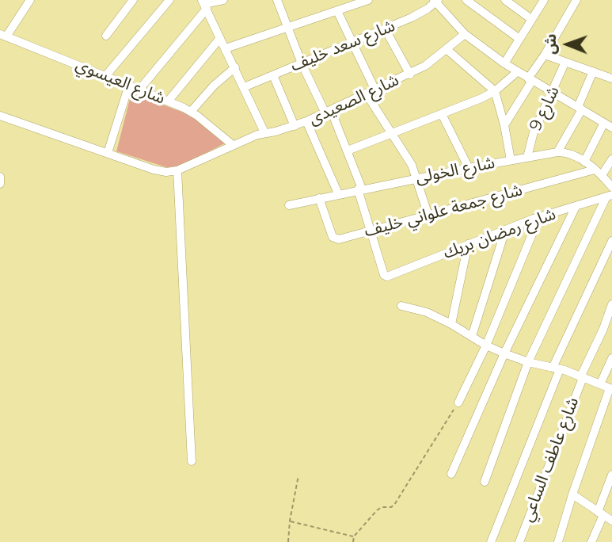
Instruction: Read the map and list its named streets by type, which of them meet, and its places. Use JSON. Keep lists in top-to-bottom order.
{
  "streets": {
    "street": [
      "شارع سعد خليف",
      "شارع العيسوي",
      "شارع الصعيدى",
      "شارع 9",
      "شارع الخولى",
      "شارع جمعة علواني خليف",
      "شارع رمضان بريك",
      "شارع عاطف الساعي"
    ]
  },
  "crossings": [
    ["شارع العيسوي", "شارع الصعيدى"],
    ["شارع 9", "شارع الخولى"],
    ["شارع الخولى", "شارع جمعة علواني خليف"],
    ["شارع جمعة علواني خليف", "شارع رمضان بريك"]
  ],
  "north": "left"
}
